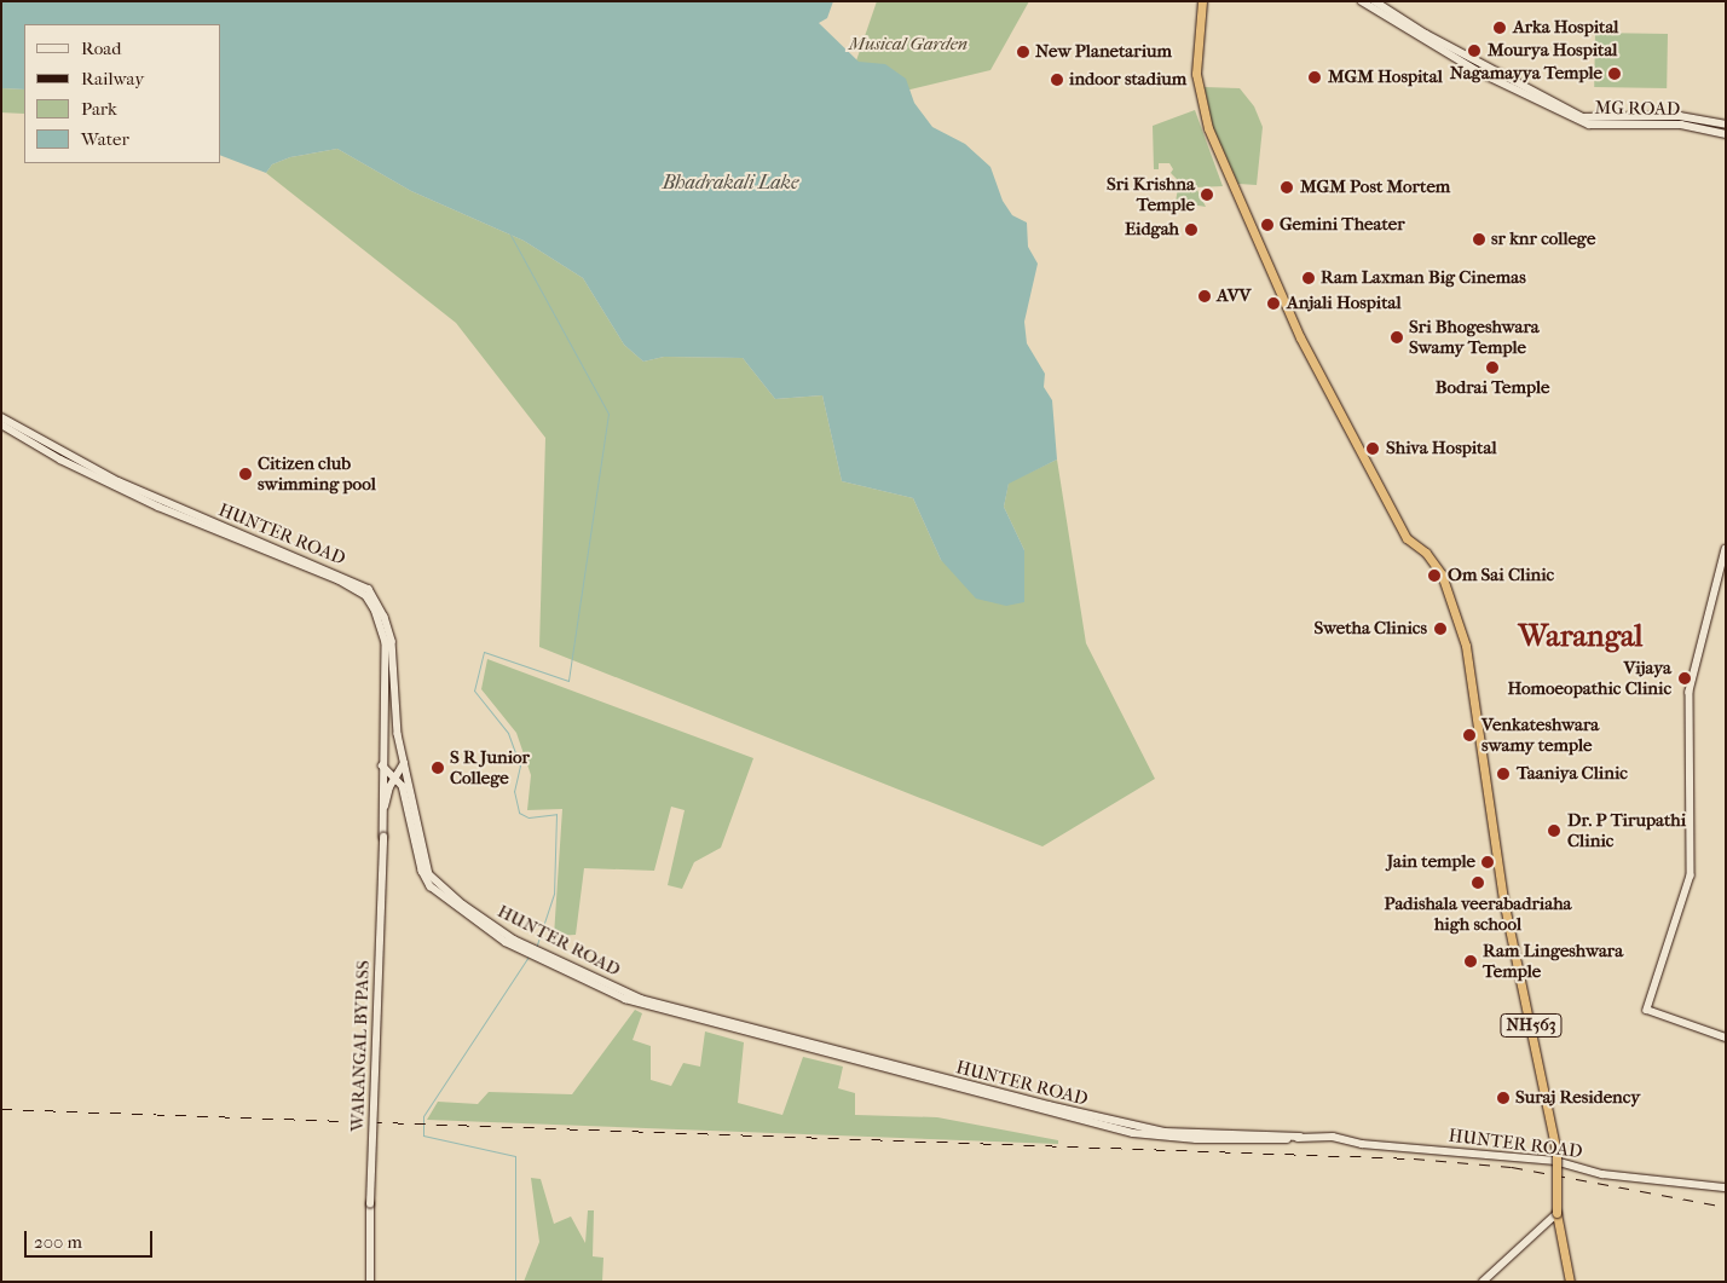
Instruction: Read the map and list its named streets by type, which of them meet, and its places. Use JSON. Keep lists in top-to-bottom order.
{
  "streets": {
    "highway": ["NH563"],
    "main road": ["MG ROAD", "HUNTER ROAD", "WARANGAL BYPASS"]
  },
  "crossings": [
    ["HUNTER ROAD", "WARANGAL BYPASS"]
  ],
  "districts": ["Warangal"],
  "water": ["Bhadrakali Lake"],
  "parks": ["Musical Garden"],
  "places": [
    "Arka Hospital",
    "Mourya Hospital",
    "New Planetarium",
    "Nagamayya Temple",
    "MGM Hospital",
    "indoor stadium",
    "MGM Post Mortem",
    "Sri Krishna Temple",
    "Gemini Theater",
    "Eidgah",
    "sr knr college",
    "Ram Laxman Big Cinemas",
    "AVV",
    "Anjali Hospital",
    "Sri Bhogeshwara Swamy Temple",
    "Bodrai Temple",
    "Shiva Hospital",
    "Citizen club swimming pool",
    "Om Sai Clinic",
    "Swetha Clinics",
    "Vijaya Homoeopathic Clinic",
    "Venkateshwara swamy temple",
    "S R Junior College",
    "Taaniya Clinic",
    "Dr. P Tirupathi Clinic",
    "Jain temple",
    "Padishala veerabadriaha high school",
    "Ram Lingeshwara Temple",
    "Suraj Residency"
  ],
  "legend": [
    "Road",
    "Railway",
    "Park",
    "Water"
  ],
  "scale_bar": "200 m"
}
